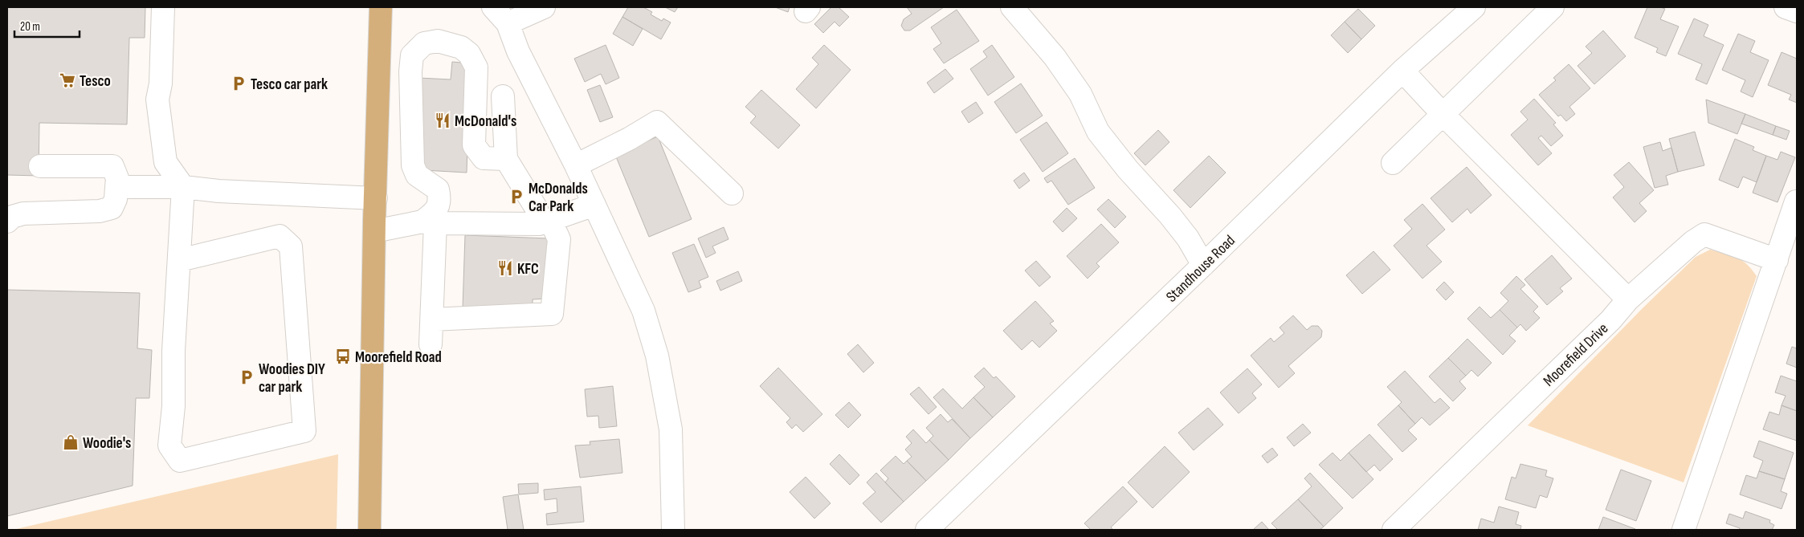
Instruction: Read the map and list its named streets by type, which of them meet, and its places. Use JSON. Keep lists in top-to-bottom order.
{
  "streets": {
    "street": ["Standhouse Road", "Moorefield Drive"]
  },
  "places": {
    "supermarket": ["Tesco"],
    "parking": ["Tesco car park", "McDonalds Car Park", "Woodies DIY car park"],
    "restaurant": ["McDonald's", "KFC"],
    "bus stop": ["Moorefield Road"],
    "shop": ["Woodie's"]
  },
  "scale_bar": "20 m"
}
